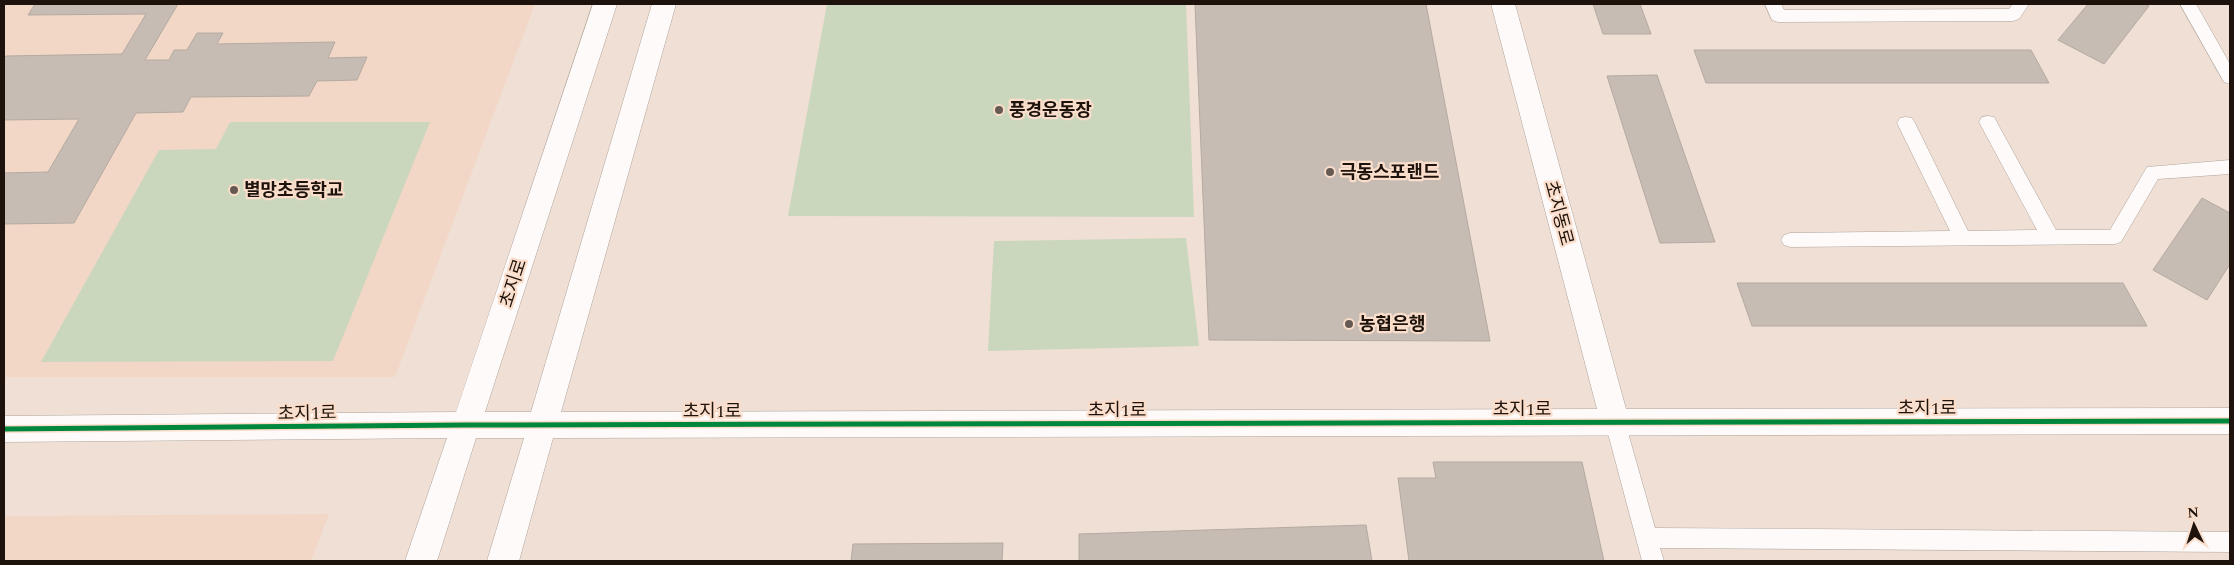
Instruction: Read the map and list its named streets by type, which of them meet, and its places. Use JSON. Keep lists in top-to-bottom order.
{
  "streets": {
    "street": ["초지동로", "초지로", "초지1로"]
  },
  "crossings": [
    ["초지동로", "초지1로"],
    ["초지로", "초지1로"]
  ],
  "places": [
    "풍경운동장",
    "극동스포랜드",
    "별망초등학교",
    "농협은행"
  ],
  "north": "top"
}
